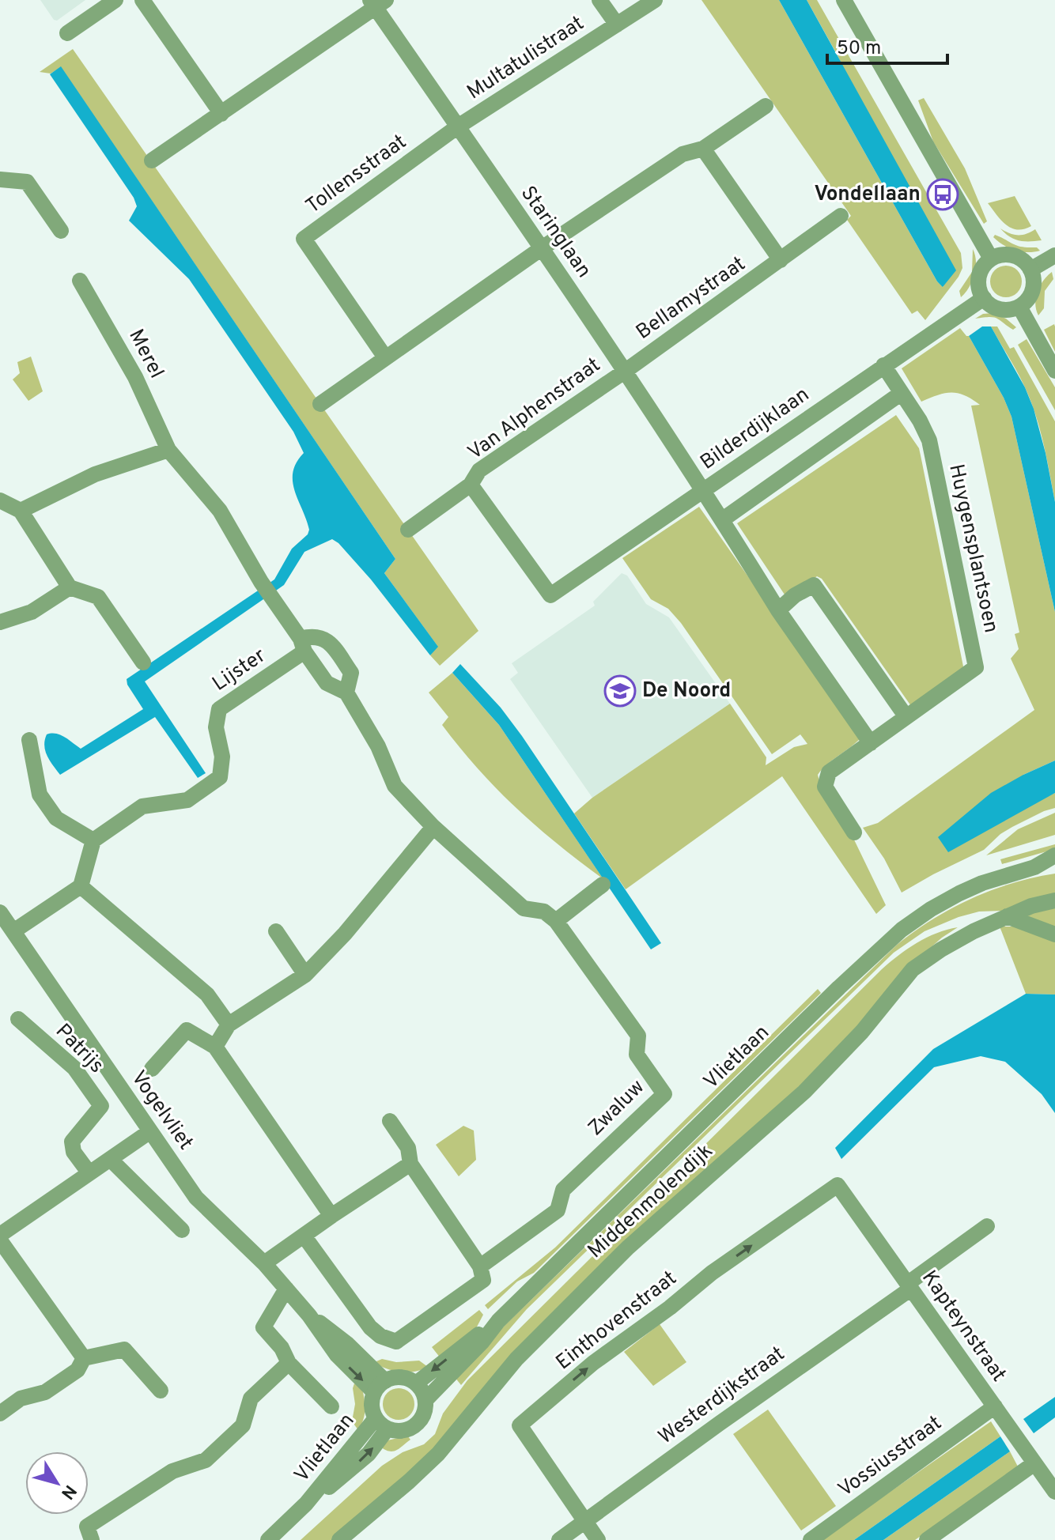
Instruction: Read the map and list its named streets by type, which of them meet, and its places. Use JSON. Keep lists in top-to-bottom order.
{
  "streets": {
    "street": [
      "Multatulistraat",
      "Tollensstraat",
      "Staringlaan",
      "Bellamystraat",
      "Merel",
      "Van Alphenstraat",
      "Bilderdijklaan",
      "Huygensplantsoen",
      "Lijster",
      "Patrijs",
      "Vlietlaan",
      "Zwaluw",
      "Vogelvliet",
      "Middenmolendijk",
      "Einthovenstraat",
      "Kapteynstraat",
      "Westerdijkstraat",
      "Vossiusstraat"
    ]
  },
  "crossings": [
    ["Multatulistraat", "Tollensstraat"],
    ["Multatulistraat", "Staringlaan"],
    ["Tollensstraat", "Staringlaan"],
    ["Staringlaan", "Bellamystraat"],
    ["Staringlaan", "Van Alphenstraat"],
    ["Staringlaan", "Bilderdijklaan"],
    ["Bellamystraat", "Van Alphenstraat"],
    ["Merel", "Lijster"],
    ["Van Alphenstraat", "Bilderdijklaan"],
    ["Bilderdijklaan", "Huygensplantsoen"],
    ["Vlietlaan", "Vogelvliet"],
    ["Einthovenstraat", "Kapteynstraat"],
    ["Einthovenstraat", "Westerdijkstraat"],
    ["Kapteynstraat", "Westerdijkstraat"],
    ["Kapteynstraat", "Vossiusstraat"]
  ],
  "one_way": ["Einthovenstraat"],
  "places": {
    "bus stop": ["Vondellaan"],
    "school or university": ["De Noord"]
  },
  "scale_bar": "50 m",
  "north": "bottom right"
}
